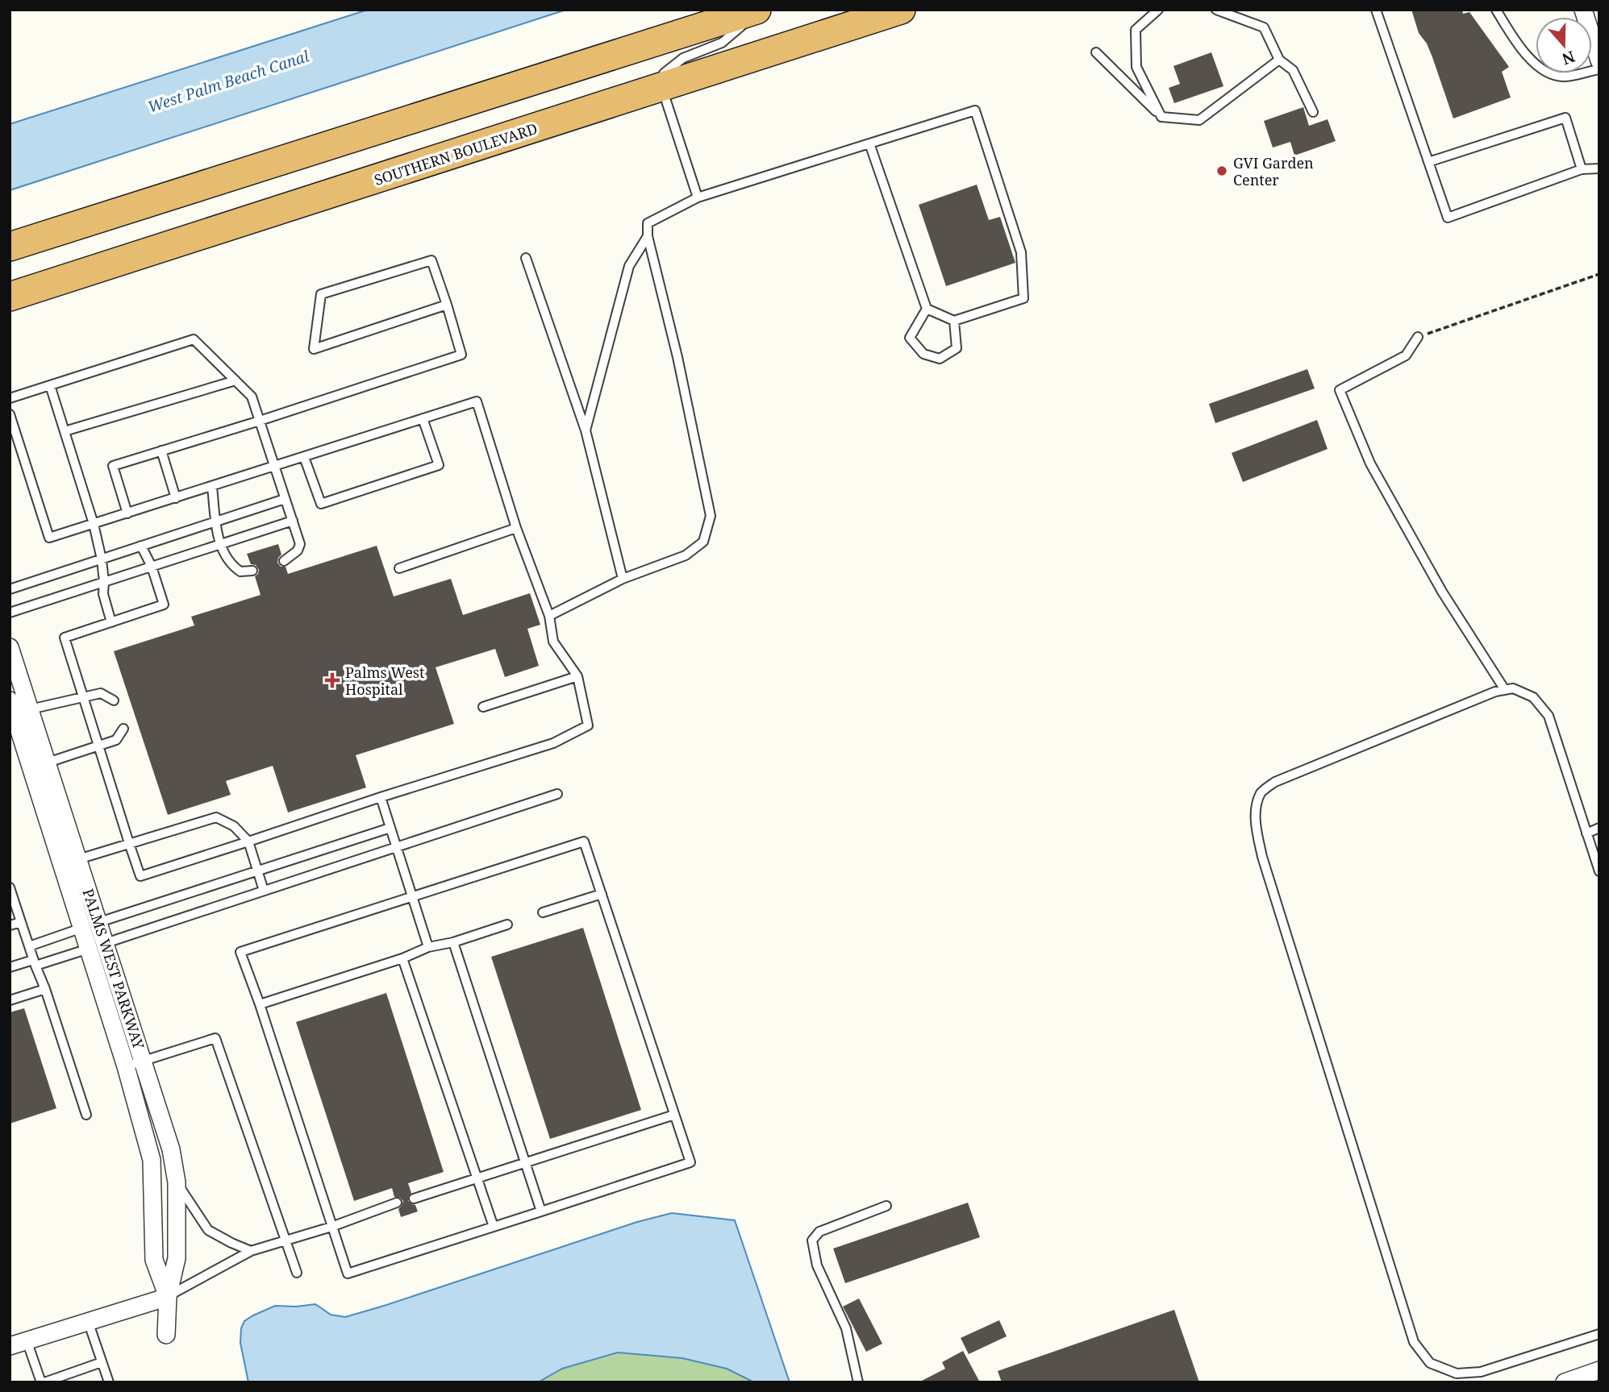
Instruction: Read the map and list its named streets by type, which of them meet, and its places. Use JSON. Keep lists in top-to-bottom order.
{
  "streets": {
    "highway": ["SOUTHERN BOULEVARD"],
    "street": ["PALMS WEST PARKWAY"]
  },
  "water": ["West Palm Beach Canal"],
  "places": {
    "other": ["GVI Garden Center"],
    "health": ["Palms West Hospital"]
  },
  "north": "bottom"
}
